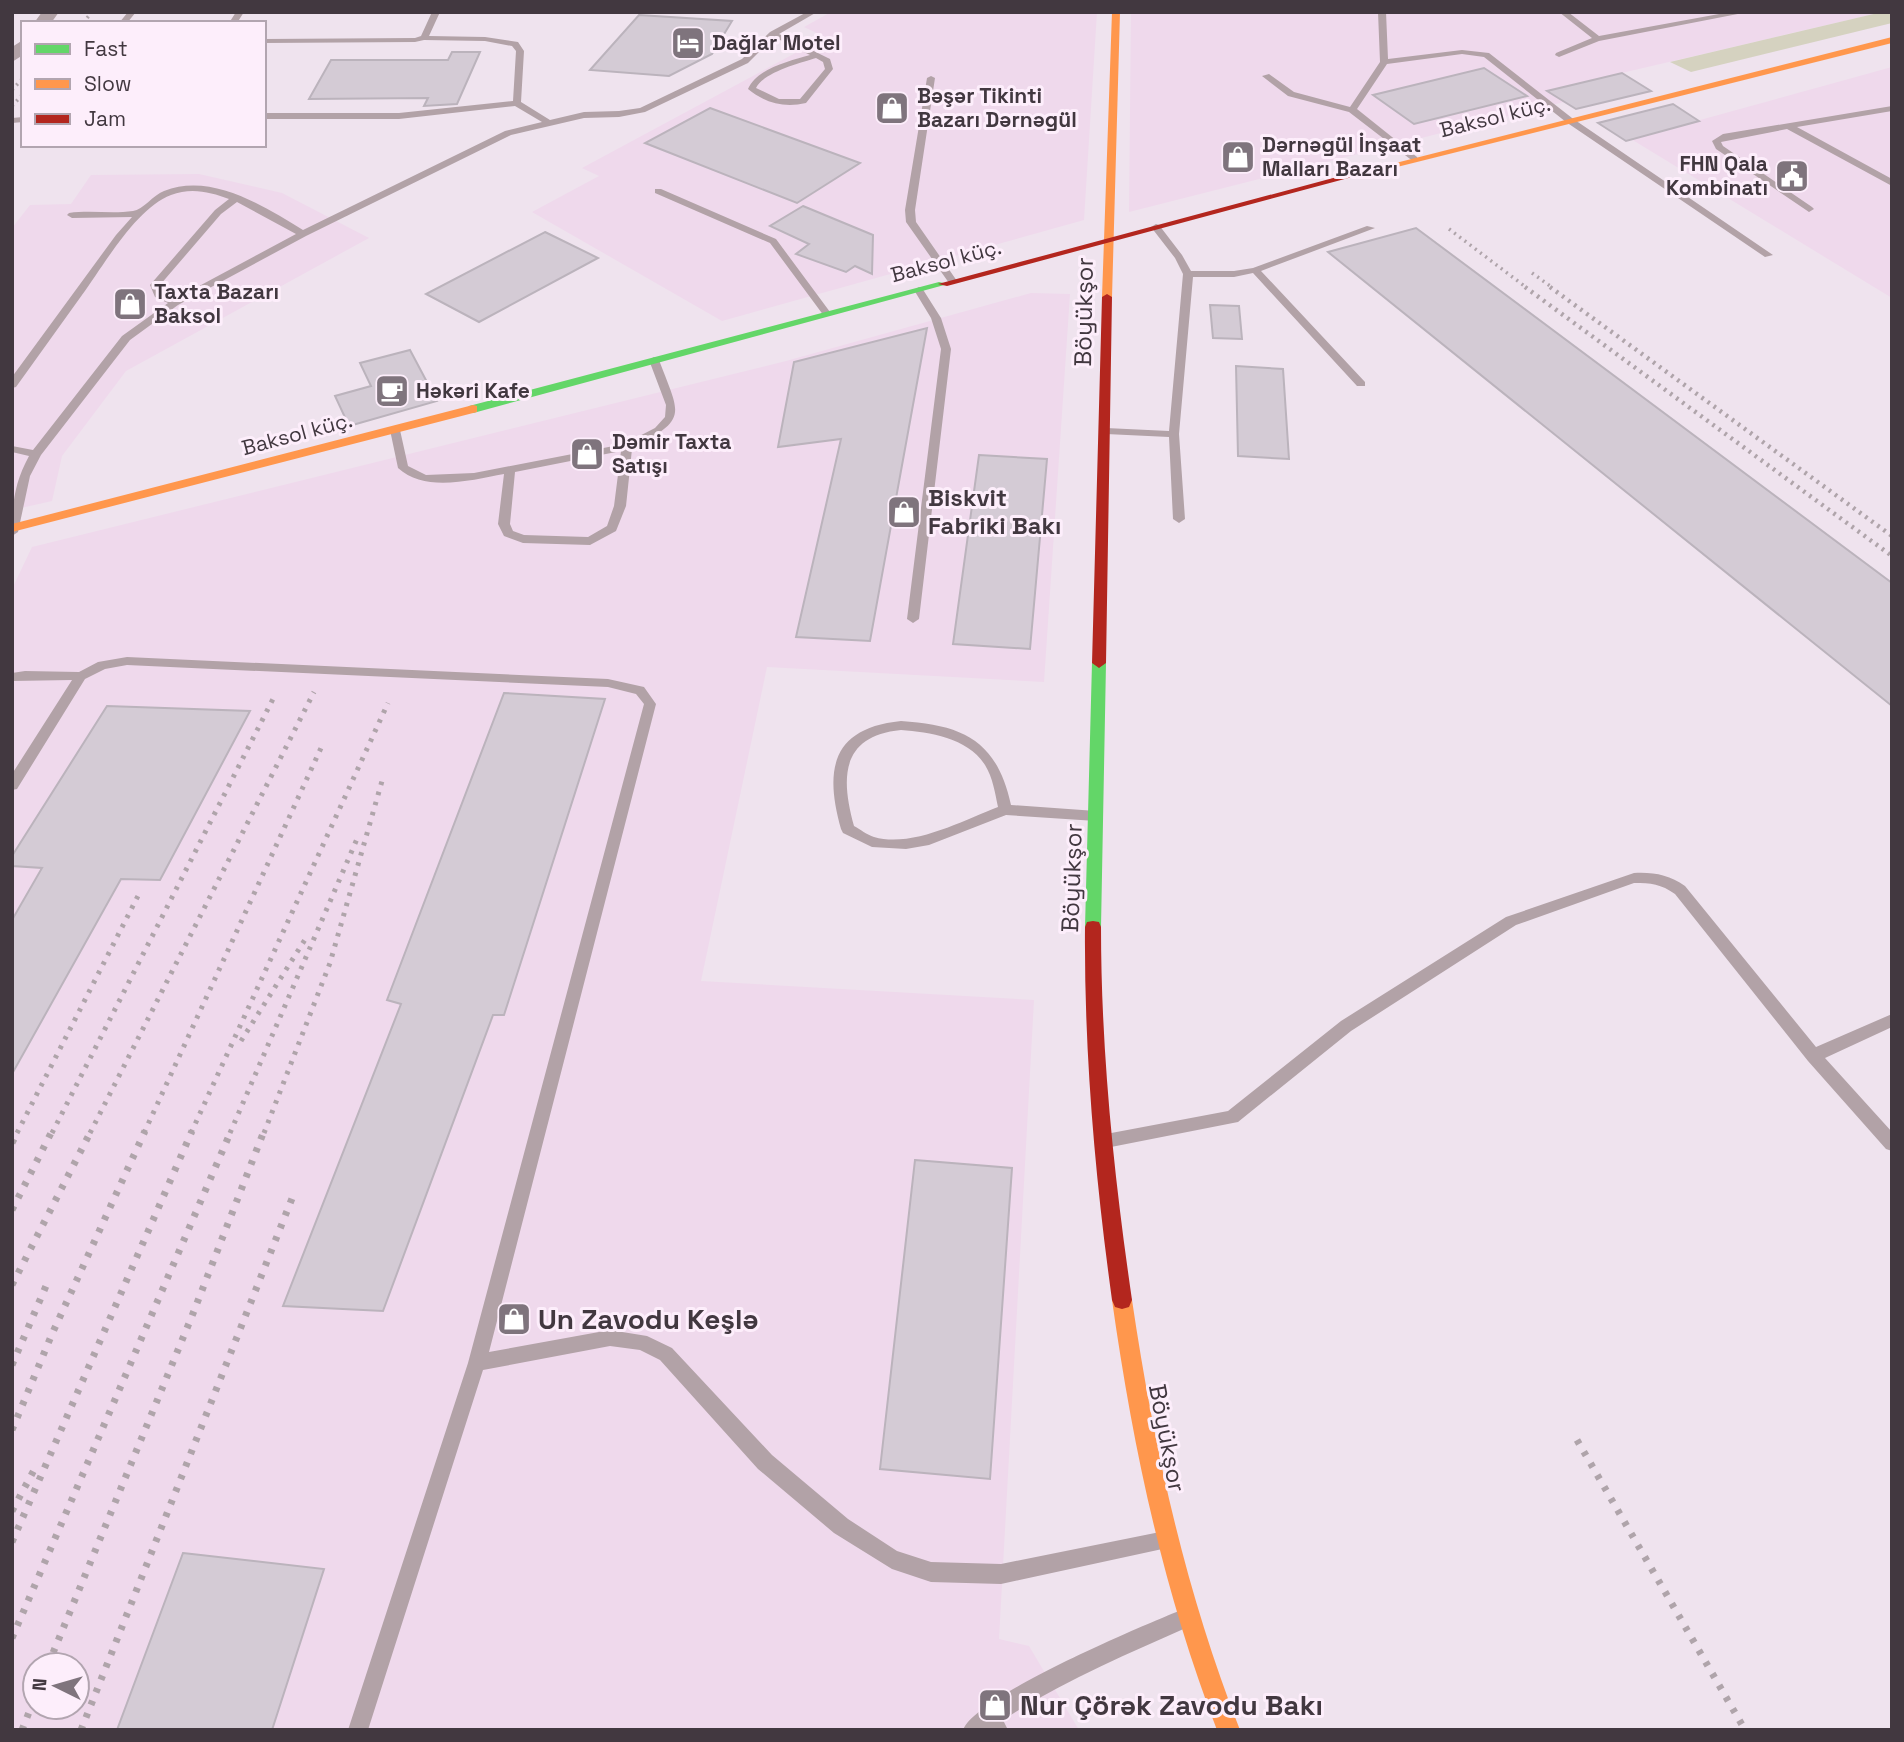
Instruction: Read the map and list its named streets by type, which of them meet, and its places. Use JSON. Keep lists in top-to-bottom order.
{
  "streets": {
    "main road": ["Baksol küç.", "Böyükşor"]
  },
  "crossings": [
    ["Baksol küç.", "Böyükşor"]
  ],
  "places": {
    "hotel": ["Dağlar Motel"],
    "shop": [
      "Bəşər Tikinti Bazarı Dərnəgül",
      "Dərnəgül İnşaat Malları Bazarı",
      "Taxta Bazarı Baksol",
      "Dəmir Taxta Satışı",
      "Biskvit Fabriki Bakı",
      "Un Zavodu Keşlə",
      "Nur Çörək Zavodu Bakı"
    ],
    "public building": ["FHN Qala Kombinatı"],
    "cafe": ["Həkəri Kafe"]
  },
  "legend": ["Fast", "Slow", "Jam"],
  "north": "left"
}
